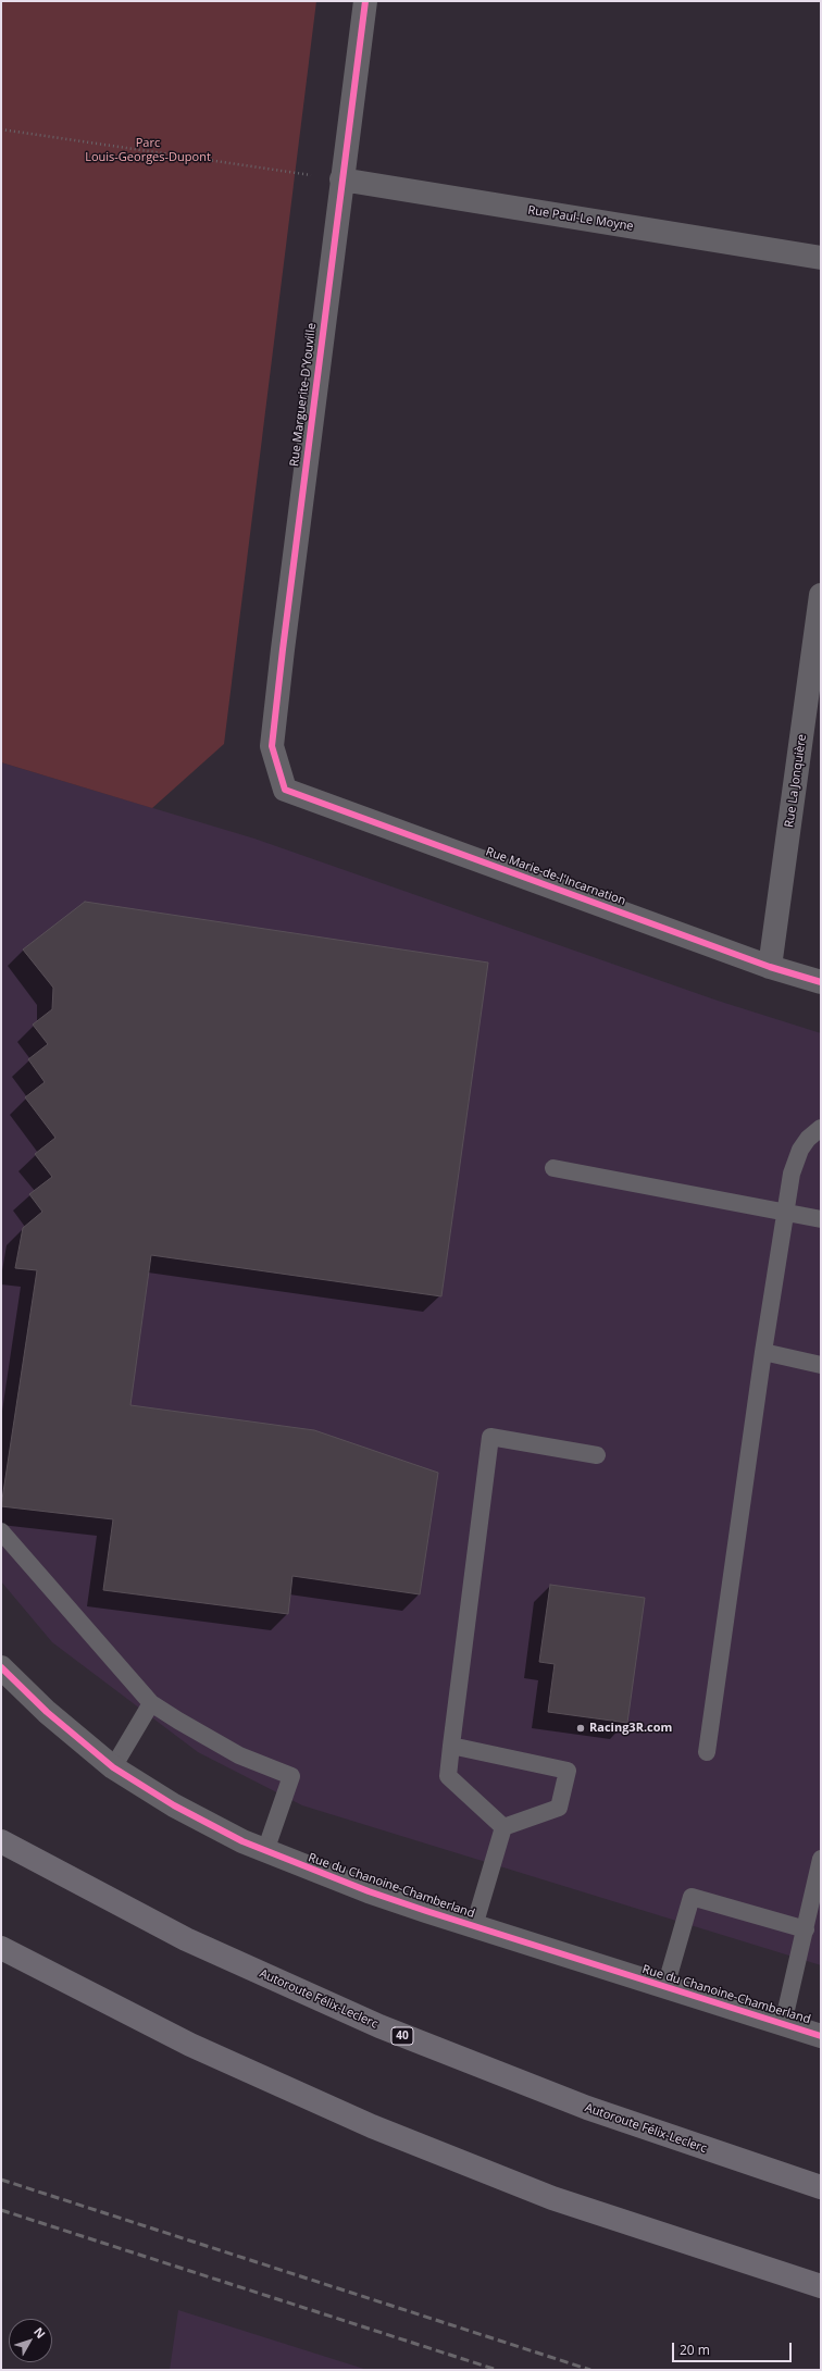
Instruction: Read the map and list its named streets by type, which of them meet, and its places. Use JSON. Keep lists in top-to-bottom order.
{
  "streets": {
    "highway": ["Autoroute Félix-Leclerc", "40"],
    "street": [
      "Rue Paul-Le Moyne",
      "Rue Marguerite-D'Youville",
      "Rue La Jonquière",
      "Rue Marie-de-l'Incarnation",
      "Rue du Chanoine-Chamberland"
    ]
  },
  "crossings": [
    ["Rue Paul-Le Moyne", "Rue Marguerite-D'Youville"],
    ["Rue Marguerite-D'Youville", "Rue Marie-de-l'Incarnation"],
    ["Rue La Jonquière", "Rue Marie-de-l'Incarnation"]
  ],
  "parks": ["Parc Louis-Georges-Dupont"],
  "places": ["Racing3R.com"],
  "scale_bar": "20 m",
  "north": "top right"
}
